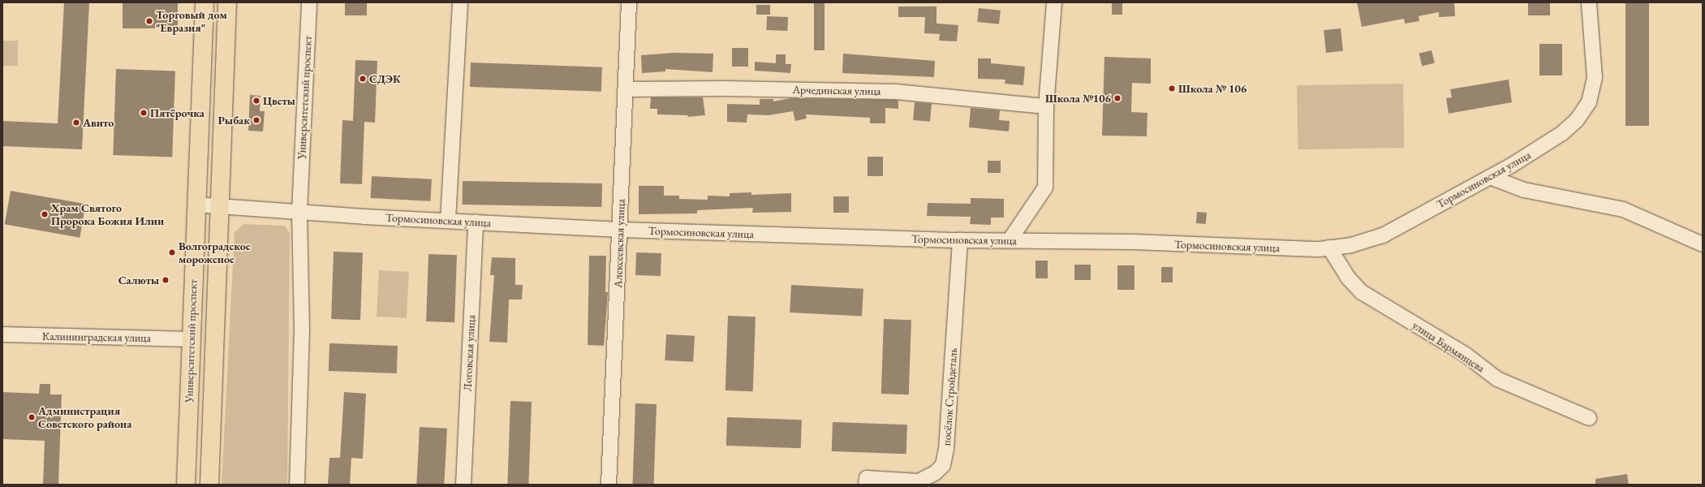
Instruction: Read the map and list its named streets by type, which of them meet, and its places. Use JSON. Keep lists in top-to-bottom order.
{
  "streets": {
    "highway": ["Университетский проспект"],
    "street": [
      "Арчединская улица",
      "Тормосиновская улица",
      "Алексеевская улица",
      "Калининградская улица",
      "улица Бармянцева",
      "Логовская улица",
      "посёлок Стройдеталь"
    ]
  },
  "crossings": [
    ["Арчединская улица", "Алексеевская улица"],
    ["Университетский проспект", "Тормосиновская улица"],
    ["Университетский проспект", "Калининградская улица"],
    ["Тормосиновская улица", "Алексеевская улица"],
    ["Тормосиновская улица", "улица Бармянцева"],
    ["Тормосиновская улица", "Логовская улица"],
    ["Тормосиновская улица", "посёлок Стройдеталь"]
  ],
  "places": [
    "Торговый дом \"Евразия\"",
    "СДЭК",
    "Школа № 106",
    "Школа №106",
    "Цветы",
    "Пятёрочка",
    "Рыбак",
    "Авито",
    "Храм Святого Пророка Божия Илии",
    "Волгоградское мороженое",
    "Салюты",
    "Администрация Советского района"
  ]
}
